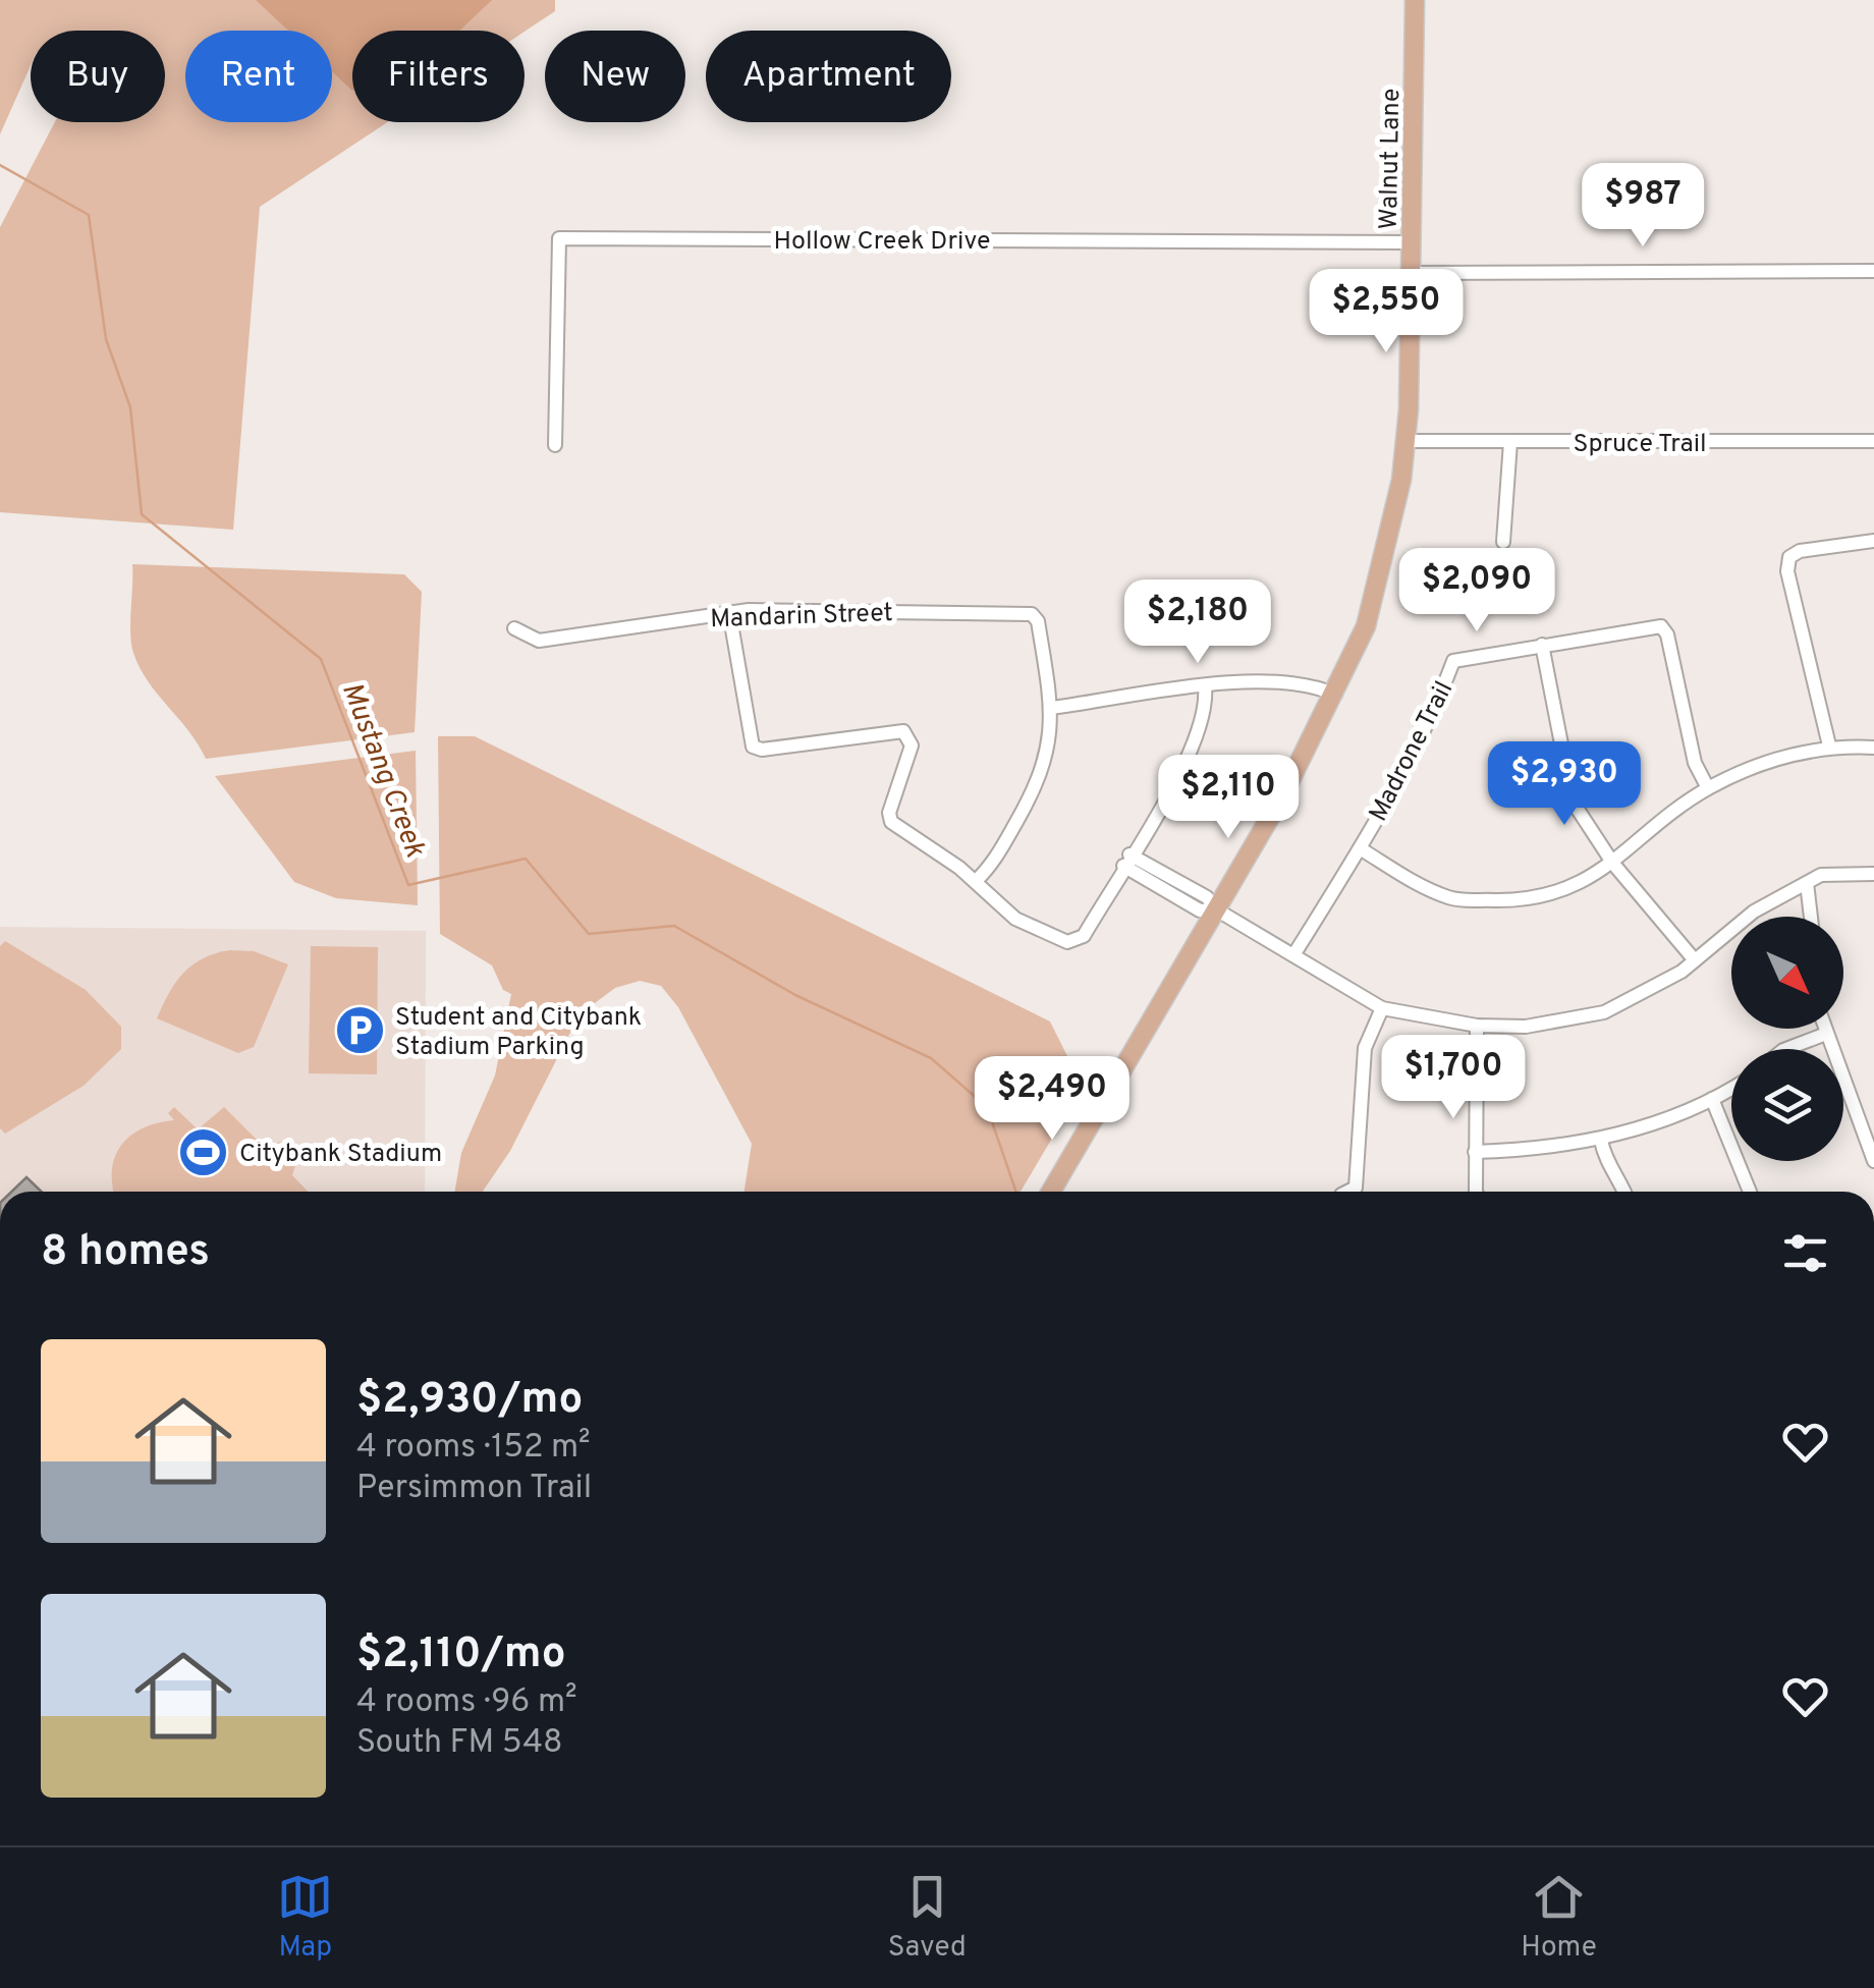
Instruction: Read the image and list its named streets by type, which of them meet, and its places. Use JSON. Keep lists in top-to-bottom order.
{
  "streets": {
    "main road": ["Walnut Lane"],
    "street": [
      "Hollow Creek Drive",
      "Spruce Trail",
      "Mandarin Street",
      "Madrone Trail"
    ]
  },
  "crossings": [
    ["Walnut Lane", "Hollow Creek Drive"],
    ["Walnut Lane", "Spruce Trail"]
  ],
  "water": ["Mustang Creek"],
  "places": {
    "parking": ["Student and Citybank Stadium Parking"],
    "sports": ["Citybank Stadium"]
  },
  "north": "bottom right",
  "page": {
    "chip": [
      "Buy",
      "Rent",
      "Filters",
      "New",
      "Apartment"
    ],
    "price": [
      "$987",
      "$2,550",
      "$2,090",
      "$2,180",
      "$2,930",
      "$2,110",
      "$1,700",
      "$2,490"
    ],
    "heading": "8 homes",
    "list": [
      {
        "name": "$2,930/mo",
        "note": "4 rooms · 152 m² · Persimmon Trail"
      },
      {
        "name": "$2,110/mo",
        "note": "4 rooms · 96 m² · South FM 548"
      }
    ],
    "tabs": ["Map", "Saved", "Home"]
  }
}
